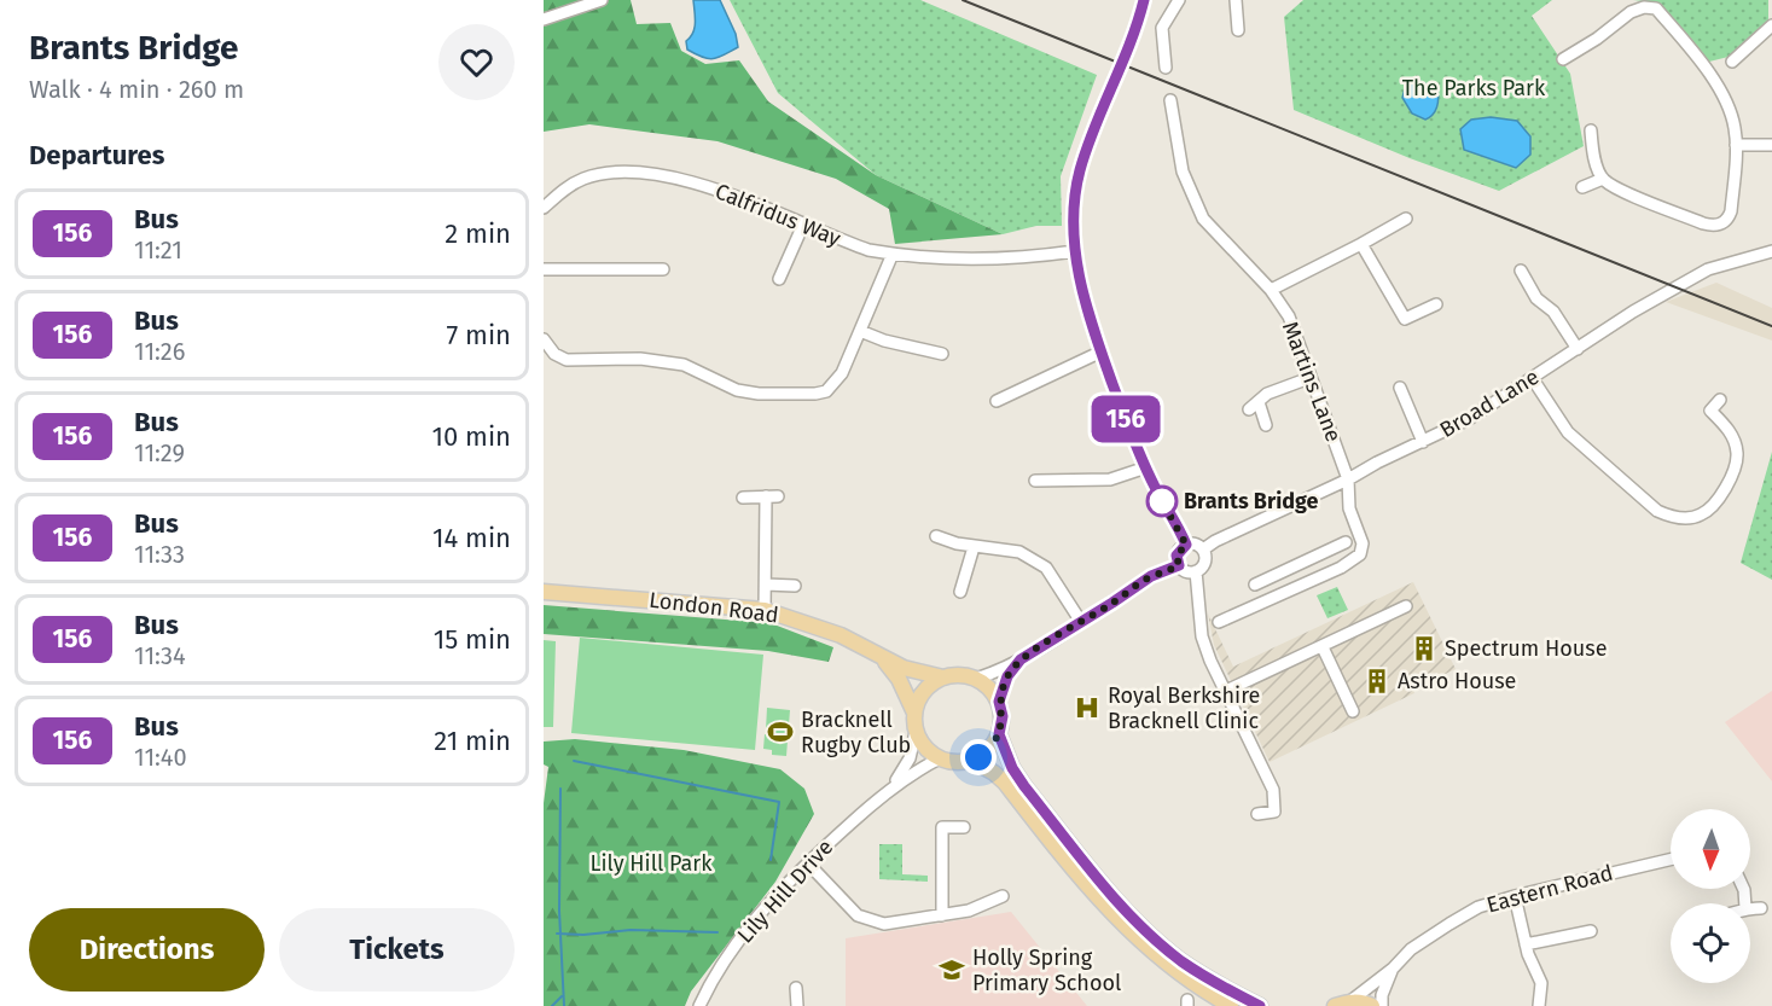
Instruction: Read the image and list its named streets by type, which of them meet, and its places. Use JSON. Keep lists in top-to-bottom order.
{
  "streets": {
    "main road": ["London Road"],
    "street": [
      "Calfridus Way",
      "Martins Lane",
      "Broad Lane",
      "Eastern Road",
      "Lily Hill Drive"
    ]
  },
  "crossings": [
    ["Martins Lane", "Broad Lane"],
    ["London Road", "Lily Hill Drive"]
  ],
  "parks": ["The Parks Park", "Lily Hill Park"],
  "places": {
    "other": ["Brants Bridge"],
    "building": ["Spectrum House", "Astro House"],
    "hospital": ["Royal Berkshire Bracknell Clinic"],
    "sports": ["Bracknell Rugby Club"],
    "school or university": ["Holly Spring Primary School"]
  },
  "lines": ["bus line 156"],
  "north": "bottom",
  "page": {
    "heading": [
      ["Brants Bridge", "Walk · 4 min · 260 m"],
      "Departures"
    ],
    "on_map": "156",
    "list": [
      {
        "mark": "156",
        "name": "Bus",
        "note": "11:21",
        "value": "2 min"
      },
      {
        "mark": "156",
        "name": "Bus",
        "note": "11:26",
        "value": "7 min"
      },
      {
        "mark": "156",
        "name": "Bus",
        "note": "11:29",
        "value": "10 min"
      },
      {
        "mark": "156",
        "name": "Bus",
        "note": "11:33",
        "value": "14 min"
      },
      {
        "mark": "156",
        "name": "Bus",
        "note": "11:34",
        "value": "15 min"
      },
      {
        "mark": "156",
        "name": "Bus",
        "note": "11:40",
        "value": "21 min"
      }
    ],
    "buttons": ["Directions", "Tickets"]
  }
}
